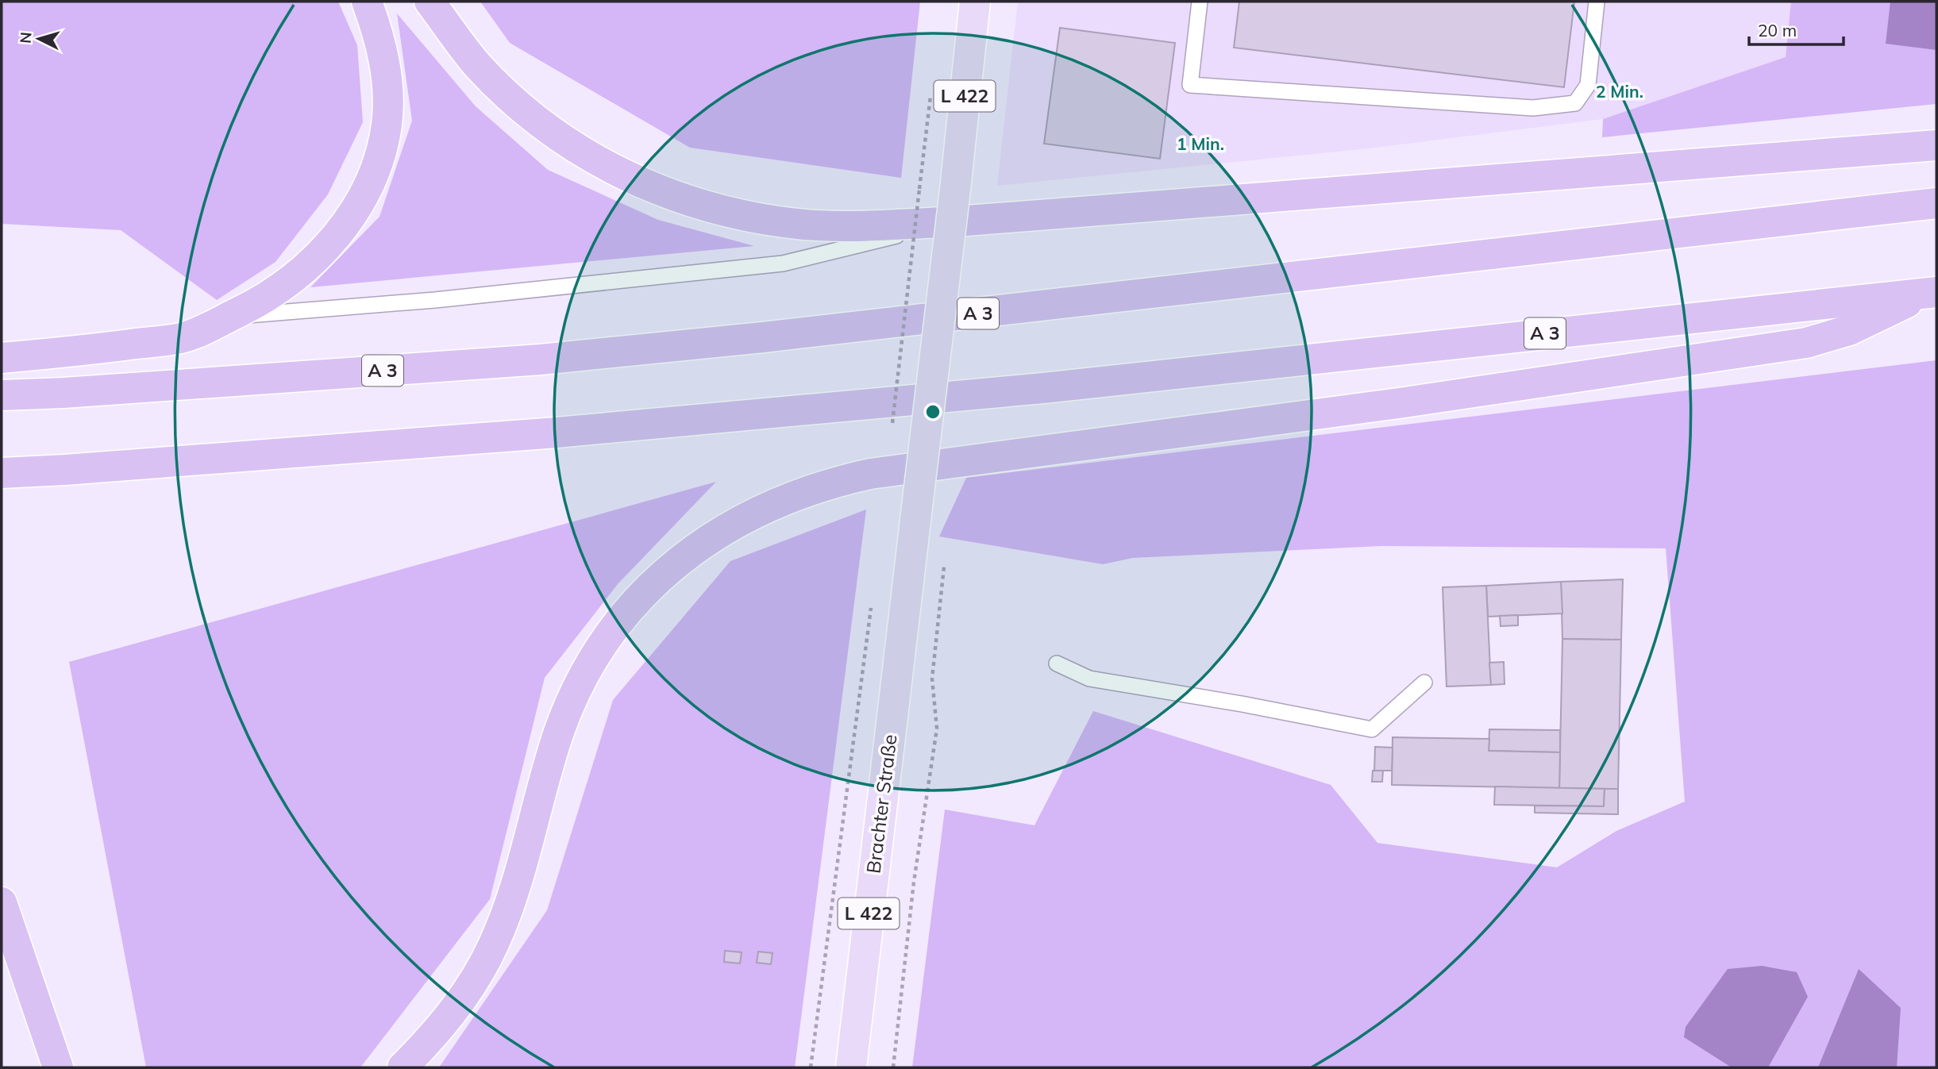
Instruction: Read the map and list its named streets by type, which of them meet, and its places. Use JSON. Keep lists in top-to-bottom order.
{
  "streets": {
    "highway": ["A 3"],
    "main road": ["L 422", "Brachter Straße"]
  },
  "scale_bar": "20 m",
  "north": "left",
  "rings": ["2 Min.", "1 Min."]
}
